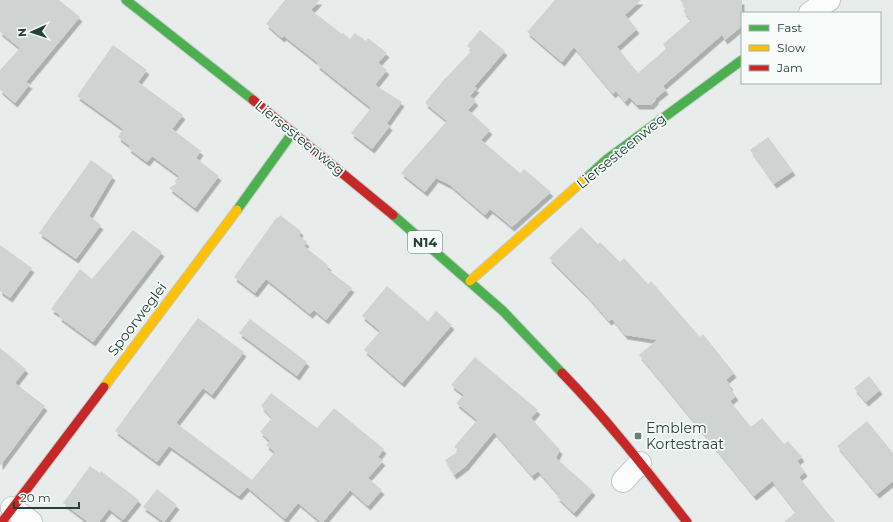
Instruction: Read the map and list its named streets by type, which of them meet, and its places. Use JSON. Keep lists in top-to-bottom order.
{
  "streets": {
    "street": ["Liersesteenweg", "N14", "Spoorweglei"]
  },
  "crossings": [
    ["Liersesteenweg", "Spoorweglei"]
  ],
  "places": {
    "transit": ["Emblem Kortestraat"]
  },
  "legend": ["Fast", "Slow", "Jam"],
  "scale_bar": "20 m",
  "north": "left"
}
